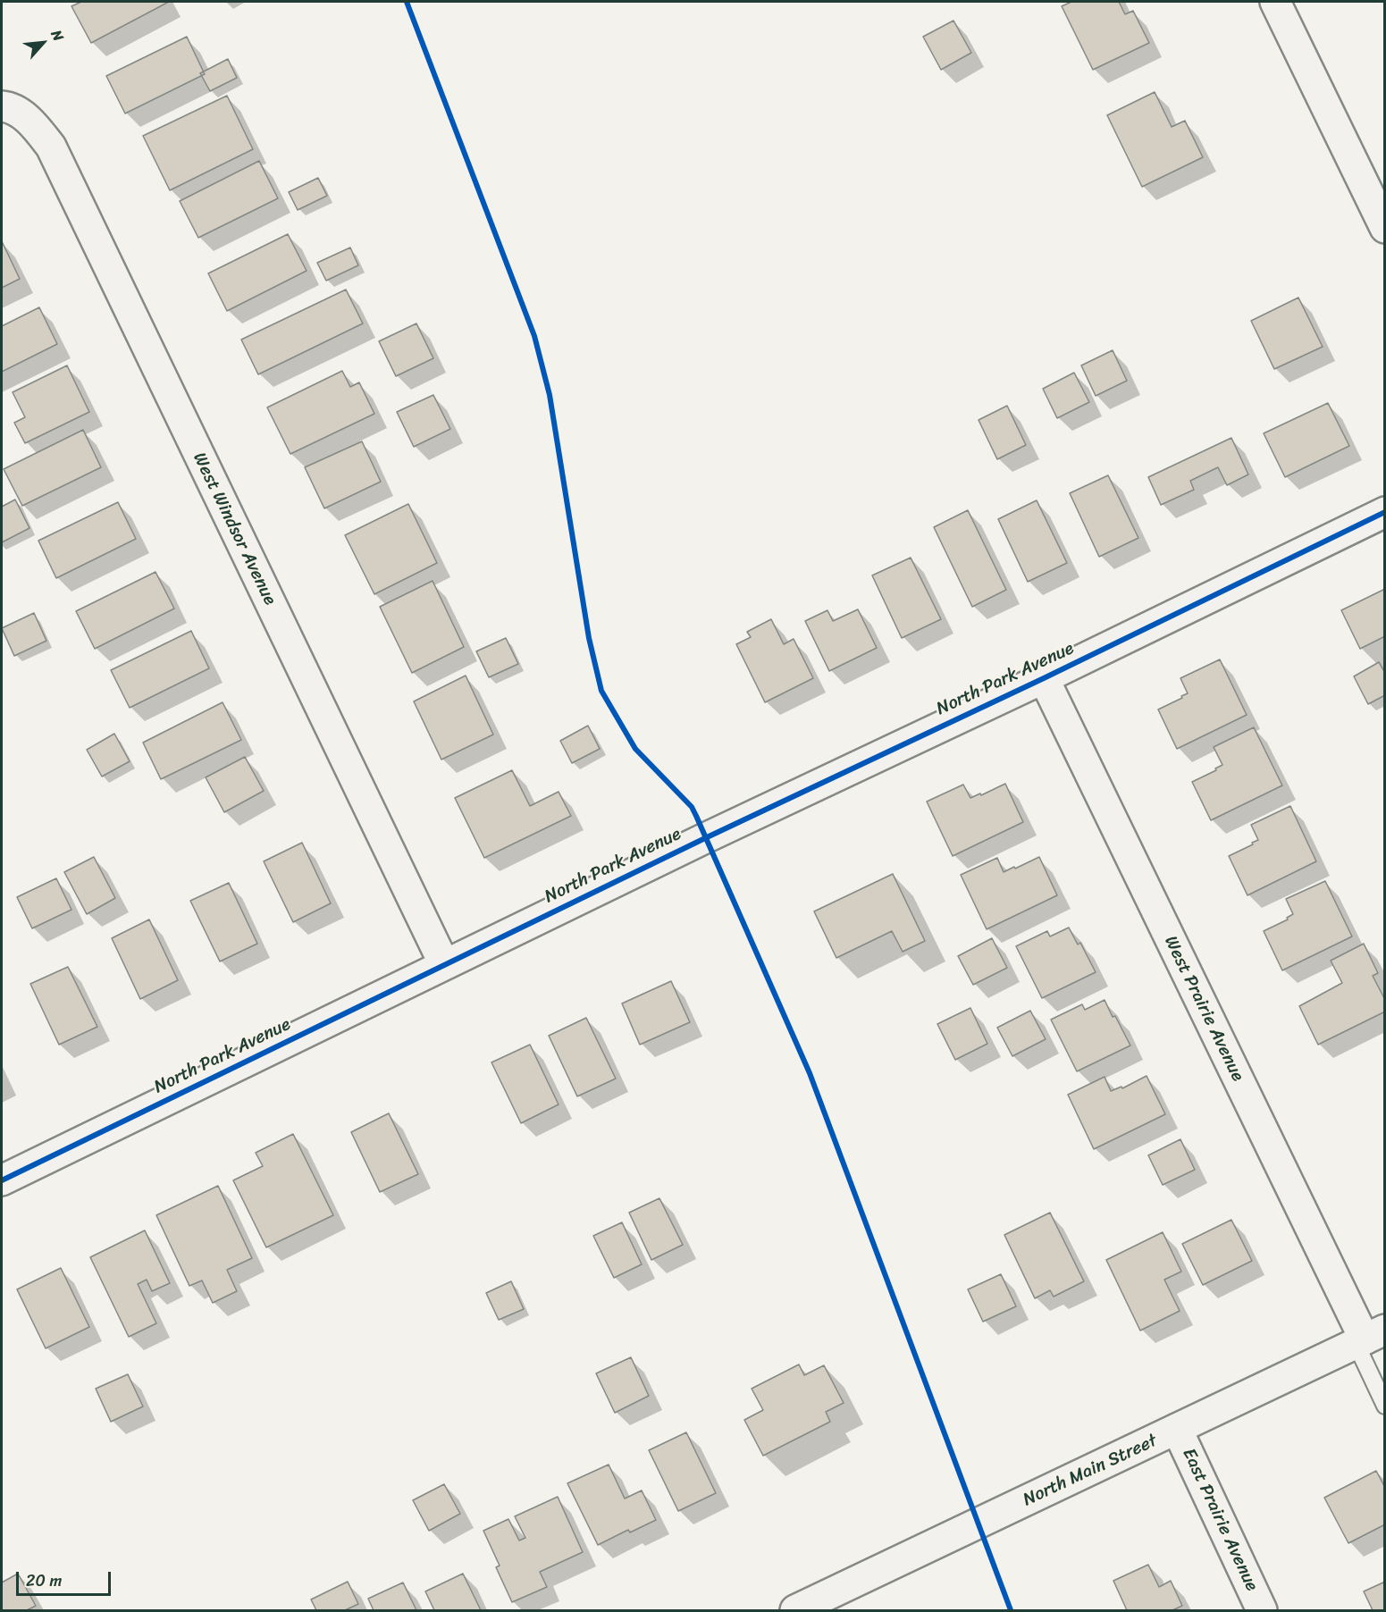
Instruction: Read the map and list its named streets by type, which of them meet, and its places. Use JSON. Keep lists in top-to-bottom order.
{
  "streets": {
    "street": [
      "West Windsor Avenue",
      "North Park Avenue",
      "West Prairie Avenue",
      "North Main Street",
      "East Prairie Avenue"
    ]
  },
  "crossings": [
    ["West Windsor Avenue", "North Park Avenue"],
    ["North Park Avenue", "West Prairie Avenue"],
    ["West Prairie Avenue", "North Main Street"],
    ["North Main Street", "East Prairie Avenue"]
  ],
  "scale_bar": "20 m",
  "north": "top right"
}
